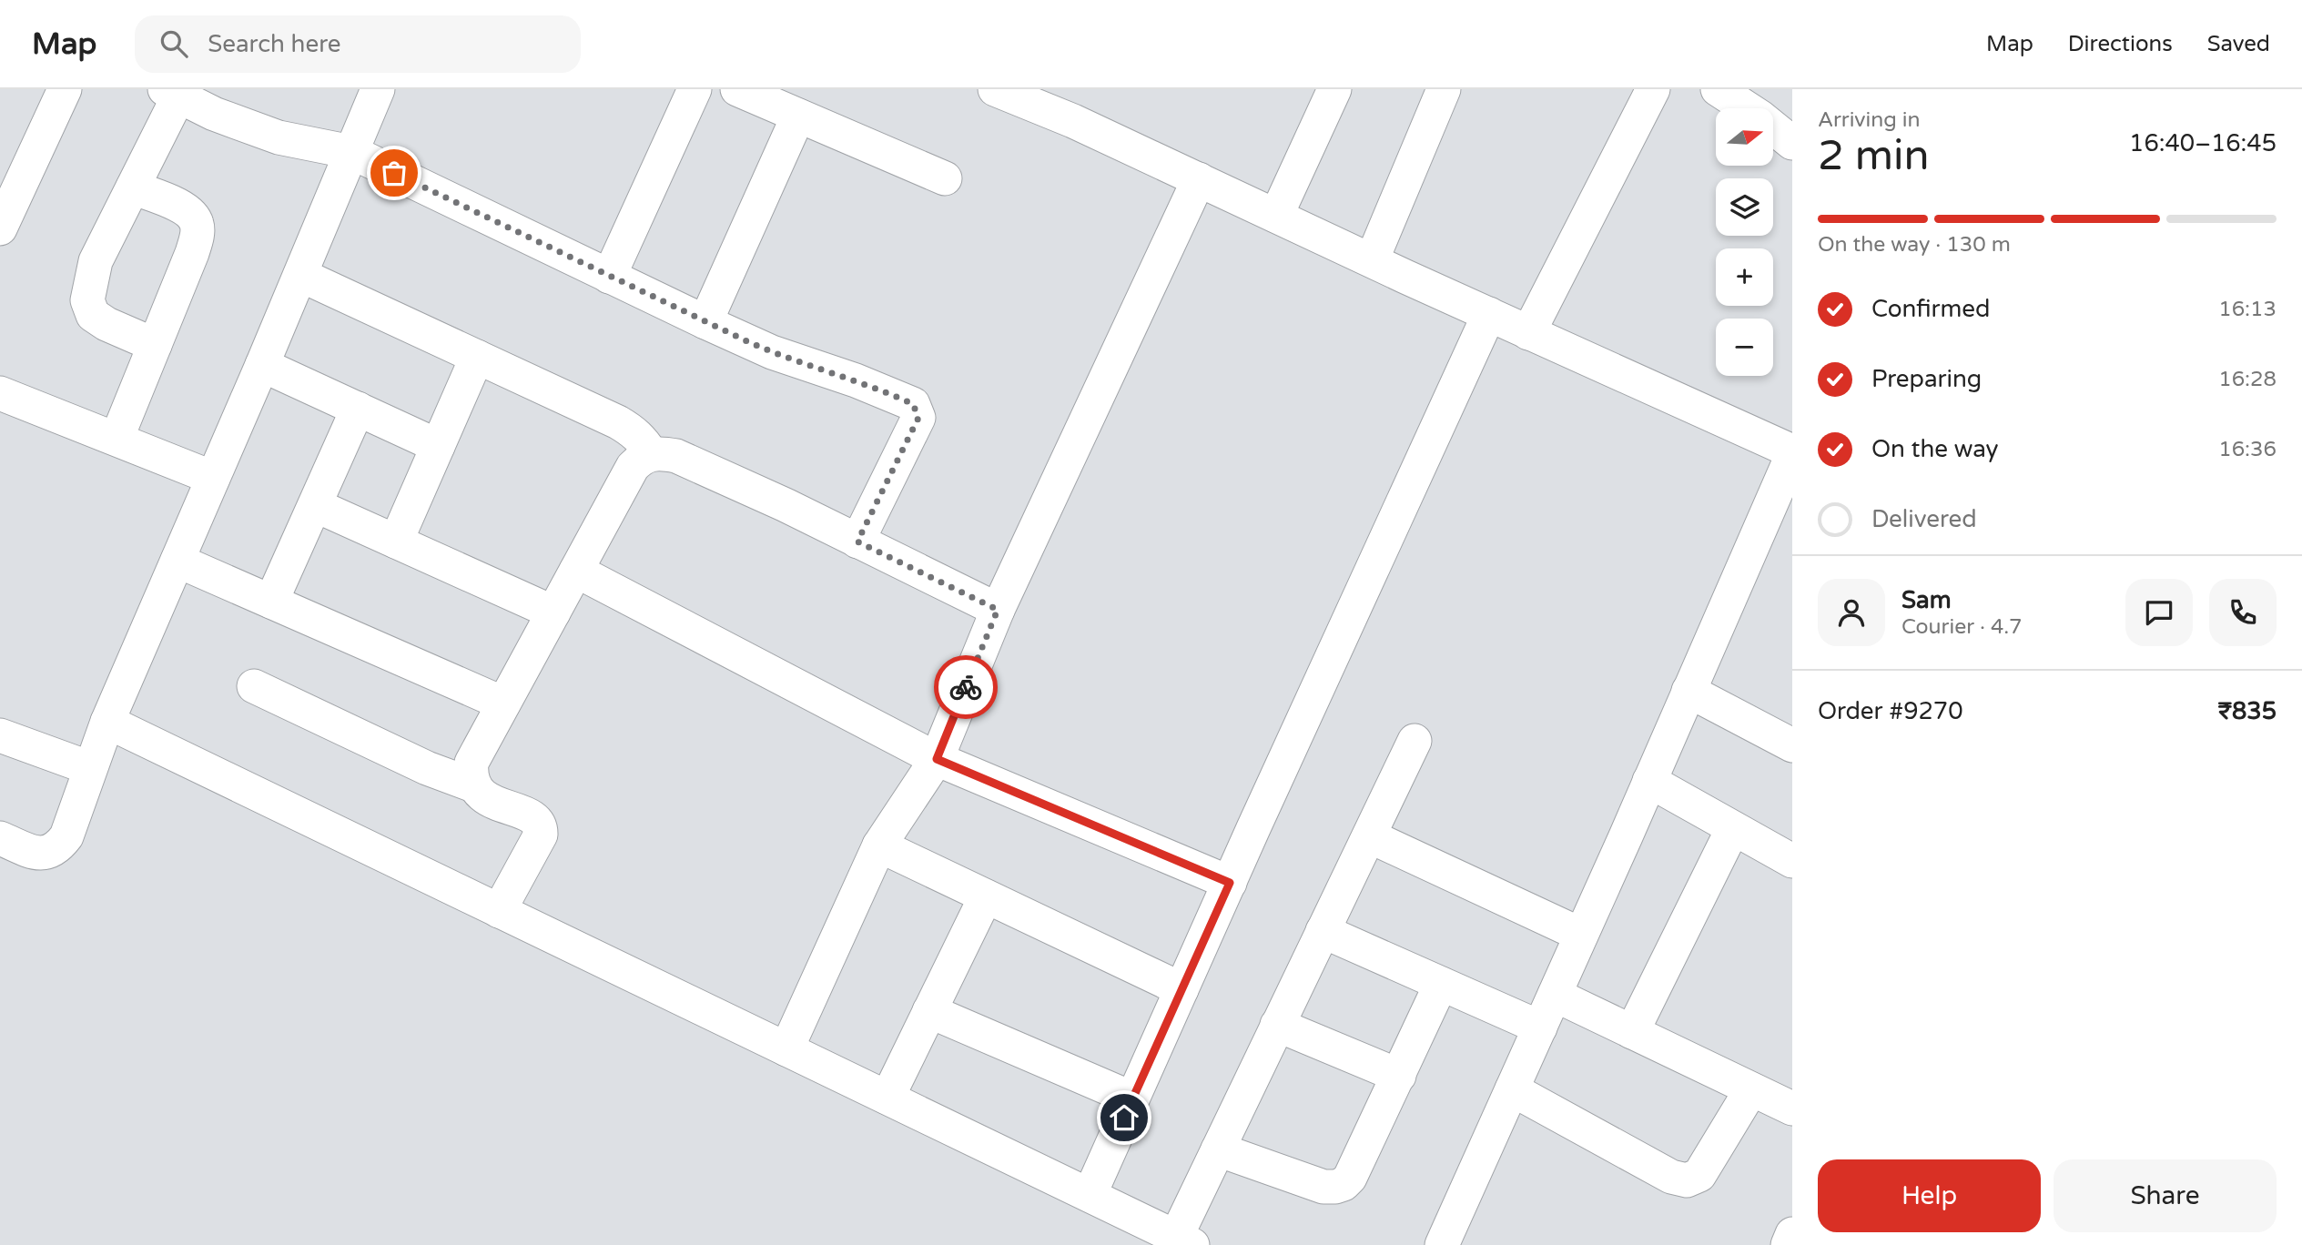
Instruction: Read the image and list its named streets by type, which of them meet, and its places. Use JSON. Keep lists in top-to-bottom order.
{
  "north": "right",
  "page": {
    "header": "Map",
    "search": "Search here",
    "nav": ["Map", "Directions", "Saved"],
    "heading": ["2 min", "Arriving in", "16:40–16:45"],
    "panel": [
      "Sam",
      "Courier · 4.7",
      "Order #9270",
      "₹835"
    ],
    "map_buttons": ["+", "−"],
    "bar": "On the way · 130 m",
    "list": [
      ["Confirmed", "16:13"],
      ["Preparing", "16:28"],
      ["On the way", "16:36"],
      "Delivered"
    ],
    "buttons": ["Help", "Share"]
  }
}
